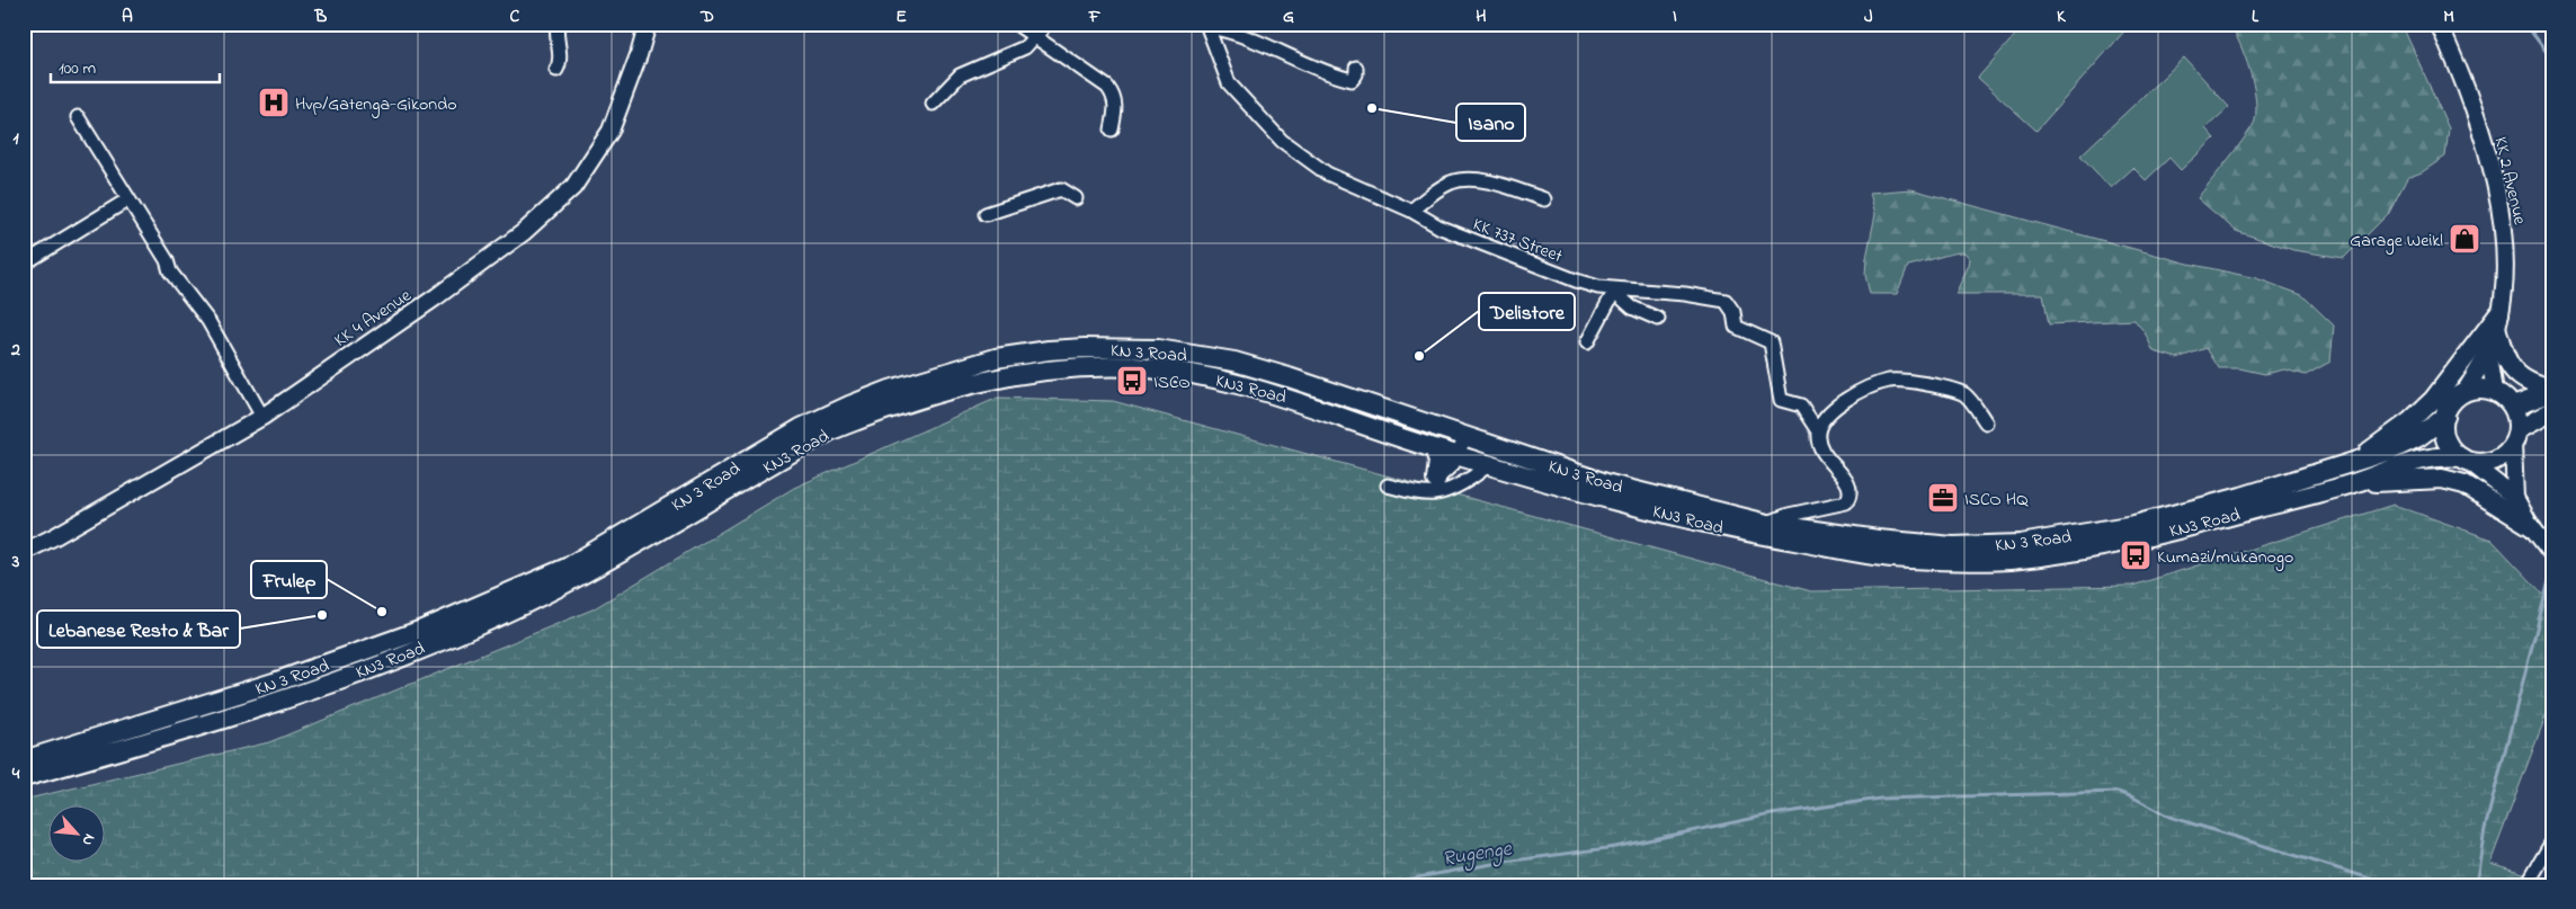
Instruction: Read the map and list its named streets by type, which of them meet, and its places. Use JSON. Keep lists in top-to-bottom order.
{
  "streets": {
    "highway": ["KN 3 Road", "KN3 Road"],
    "main road": ["KK 2 Avenue", "KK 4 Avenue"],
    "street": ["KK 737 Street"]
  },
  "crossings": [
    ["KK 2 Avenue", "KN 3 Road"],
    ["KK 2 Avenue", "KN3 Road"],
    ["KN 3 Road", "KN3 Road"]
  ],
  "water": ["Rugenge"],
  "places": {
    "hospital": ["Hvp/Gatenga-Gikondo"],
    "other": [
      "Isano",
      "Delistore",
      "Frulep",
      "Lebanese Resto & Bar"
    ],
    "shop": ["Garage Weikl"],
    "bus stop": ["ISCO", "Kumazi/mukanogo"],
    "office": ["ISCO HQ"]
  },
  "scale_bar": "100 m",
  "north": "bottom right",
  "grid": {
    "columns": [
      "A",
      "B",
      "C",
      "D",
      "E",
      "F",
      "G",
      "H",
      "I",
      "J",
      "K",
      "L",
      "M"
    ],
    "rows": [
      "1",
      "2",
      "3",
      "4"
    ]
  }
}
